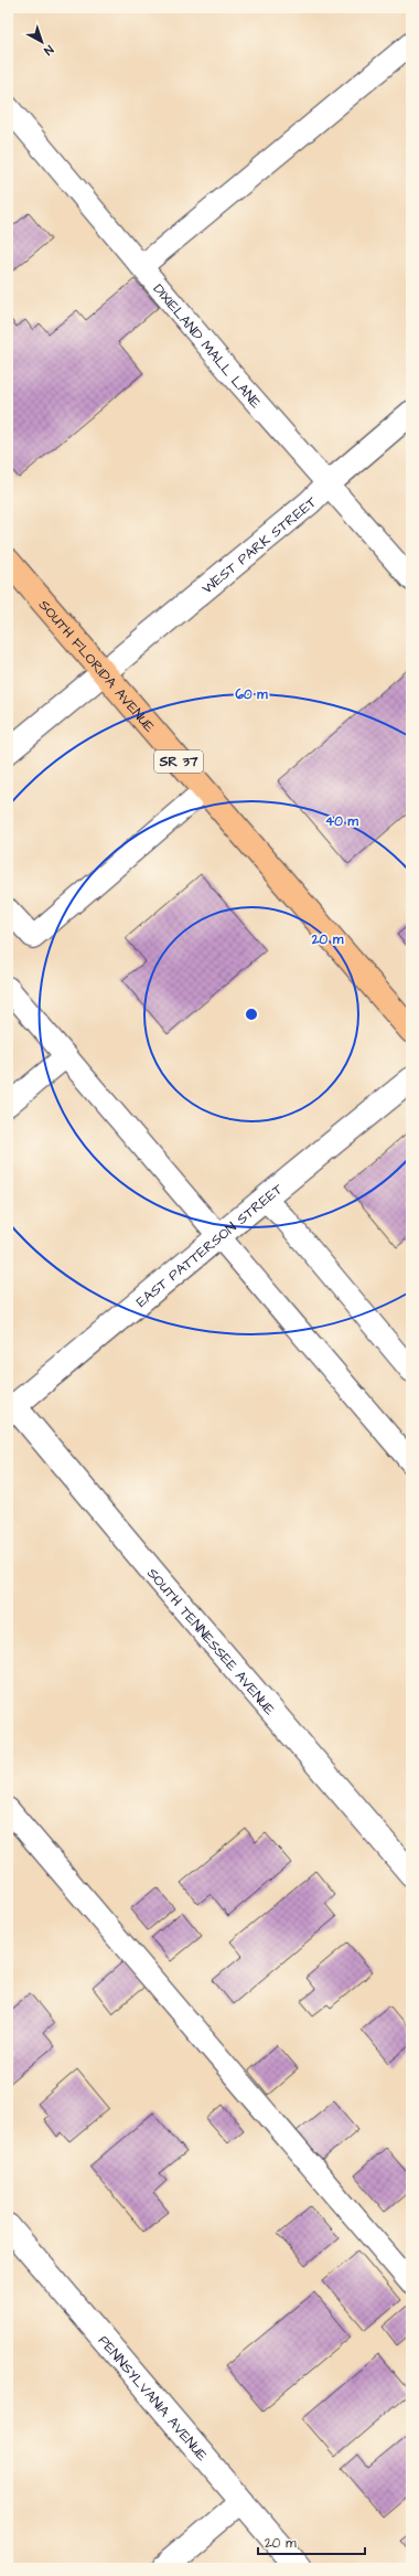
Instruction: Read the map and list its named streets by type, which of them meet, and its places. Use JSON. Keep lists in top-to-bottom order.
{
  "streets": {
    "main road": ["SOUTH FLORIDA AVENUE", "SR 37"],
    "street": [
      "WEST PARK STREET",
      "EAST PATTERSON STREET",
      "SOUTH TENNESSEE AVENUE",
      "PENNSYLVANIA AVENUE"
    ],
    "lane": ["DIXIELAND MALL LANE"]
  },
  "crossings": [
    ["DIXIELAND MALL LANE", "WEST PARK STREET"],
    ["WEST PARK STREET", "SOUTH FLORIDA AVENUE"],
    ["EAST PATTERSON STREET", "SOUTH TENNESSEE AVENUE"]
  ],
  "scale_bar": "20 m",
  "north": "bottom right",
  "rings": ["60 m", "40 m", "20 m"]
}
